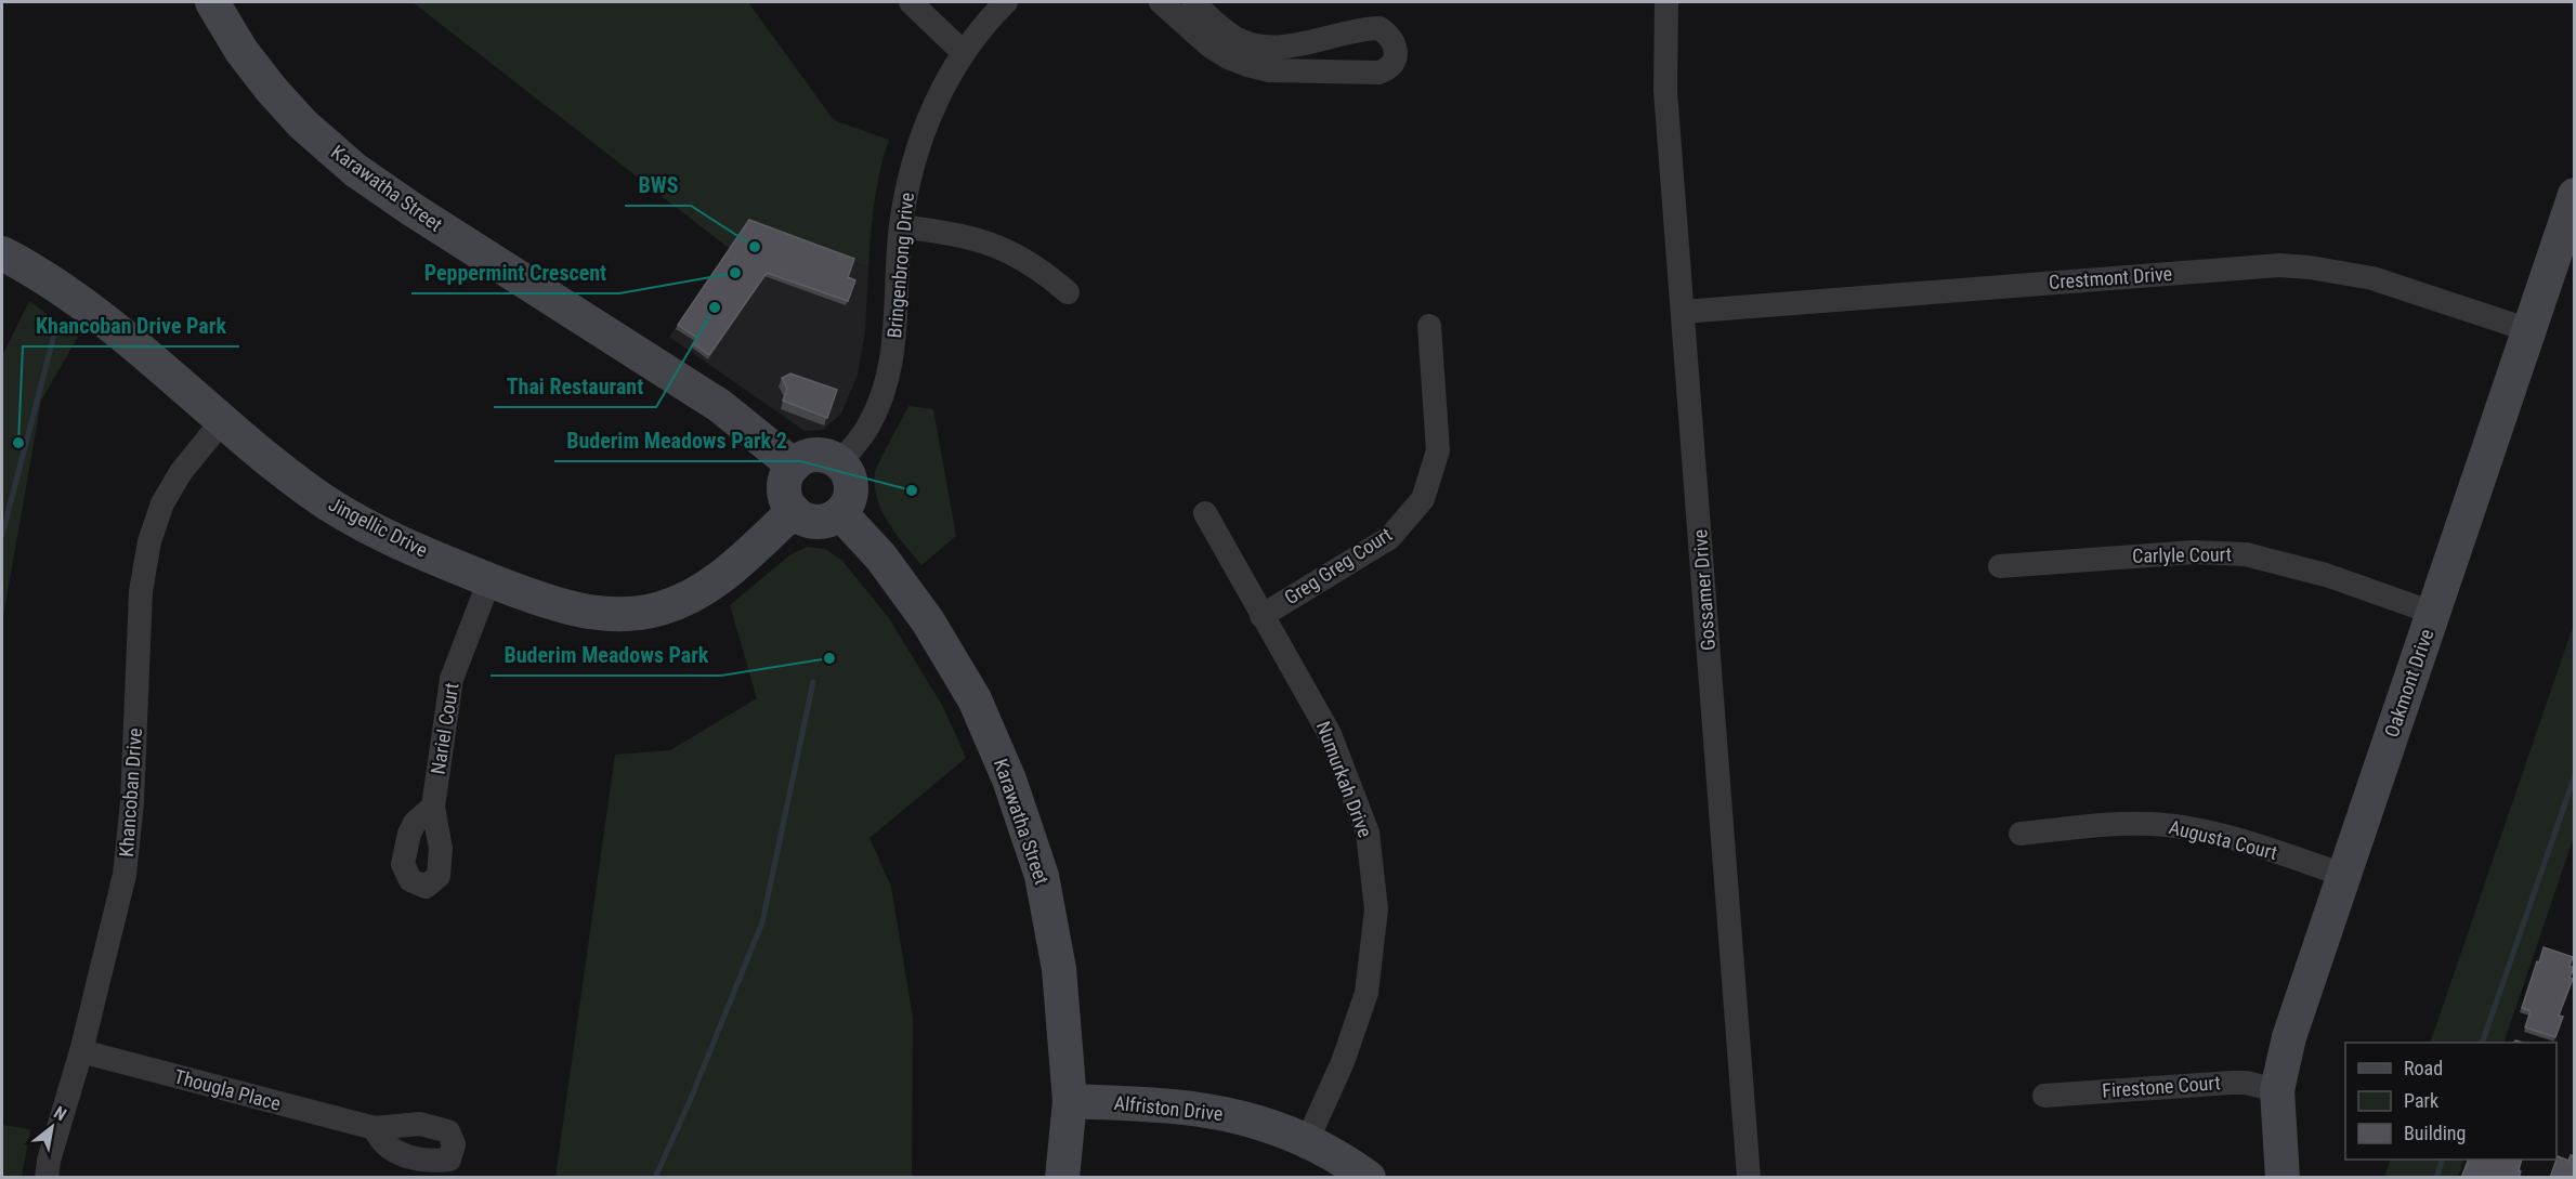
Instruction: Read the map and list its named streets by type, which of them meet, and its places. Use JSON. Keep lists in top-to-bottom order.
{
  "streets": {
    "street": [
      "Karawatha Street",
      "Bringenbrong Drive",
      "Crestmont Drive",
      "Jingellic Drive",
      "Carlyle Court",
      "Greg Greg Court",
      "Gossamer Drive",
      "Oakmont Drive",
      "Nariel Court",
      "Numurkah Drive",
      "Khancoban Drive",
      "Augusta Court",
      "Firestone Court",
      "Thougla Place",
      "Alfriston Drive"
    ]
  },
  "crossings": [
    ["Karawatha Street", "Bringenbrong Drive"],
    ["Karawatha Street", "Jingellic Drive"],
    ["Karawatha Street", "Alfriston Drive"],
    ["Bringenbrong Drive", "Jingellic Drive"],
    ["Crestmont Drive", "Gossamer Drive"],
    ["Crestmont Drive", "Oakmont Drive"],
    ["Jingellic Drive", "Nariel Court"],
    ["Jingellic Drive", "Khancoban Drive"],
    ["Carlyle Court", "Oakmont Drive"],
    ["Greg Greg Court", "Numurkah Drive"],
    ["Oakmont Drive", "Augusta Court"],
    ["Oakmont Drive", "Firestone Court"],
    ["Numurkah Drive", "Alfriston Drive"],
    ["Khancoban Drive", "Thougla Place"]
  ],
  "places": [
    "BWS",
    "Peppermint Crescent",
    "Thai Restaurant",
    "Khancoban Drive Park",
    "Buderim Meadows Park 2",
    "Buderim Meadows Park"
  ],
  "legend": ["Road", "Park", "Building"],
  "north": "top right"
}
